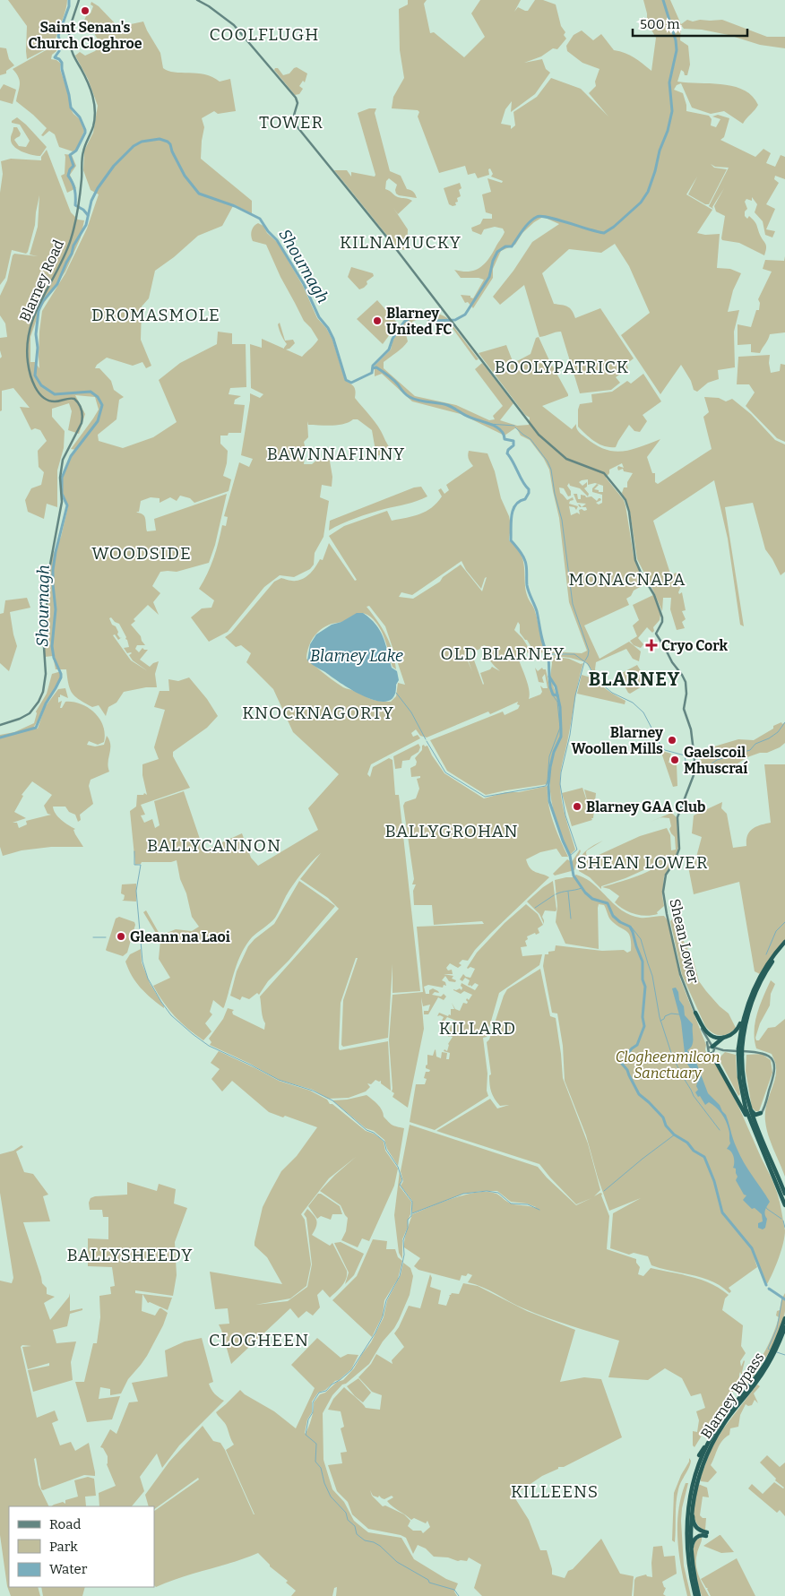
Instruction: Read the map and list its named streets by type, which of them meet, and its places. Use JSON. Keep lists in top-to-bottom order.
{
  "streets": {
    "highway": ["Blarney Bypass"],
    "main road": ["Blarney Road", "Shean Lower"]
  },
  "districts": [
    "COOLFLUGH",
    "TOWER",
    "KILNAMUCKY",
    "DROMASMOLE",
    "BOOLYPATRICK",
    "BAWNNAFINNY",
    "WOODSIDE",
    "MONACNAPA",
    "OLD BLARNEY",
    "BLARNEY",
    "KNOCKNAGORTY",
    "BALLYGROHAN",
    "BALLYCANNON",
    "SHEAN LOWER",
    "KILLARD",
    "BALLYSHEEDY",
    "CLOGHEEN",
    "KILLEENS"
  ],
  "water": ["Shournagh", "Blarney Lake"],
  "parks": ["Clogheenmilcon Sanctuary"],
  "places": {
    "other": [
      "Saint Senan's Church Cloghroe",
      "Blarney United FC",
      "Blarney Woollen Mills",
      "Gaelscoil Mhuscraí",
      "Blarney GAA Club",
      "Gleann na Laoi"
    ],
    "health": ["Cryo Cork"]
  },
  "legend": ["Road", "Park", "Water"],
  "scale_bar": "500 m"
}
